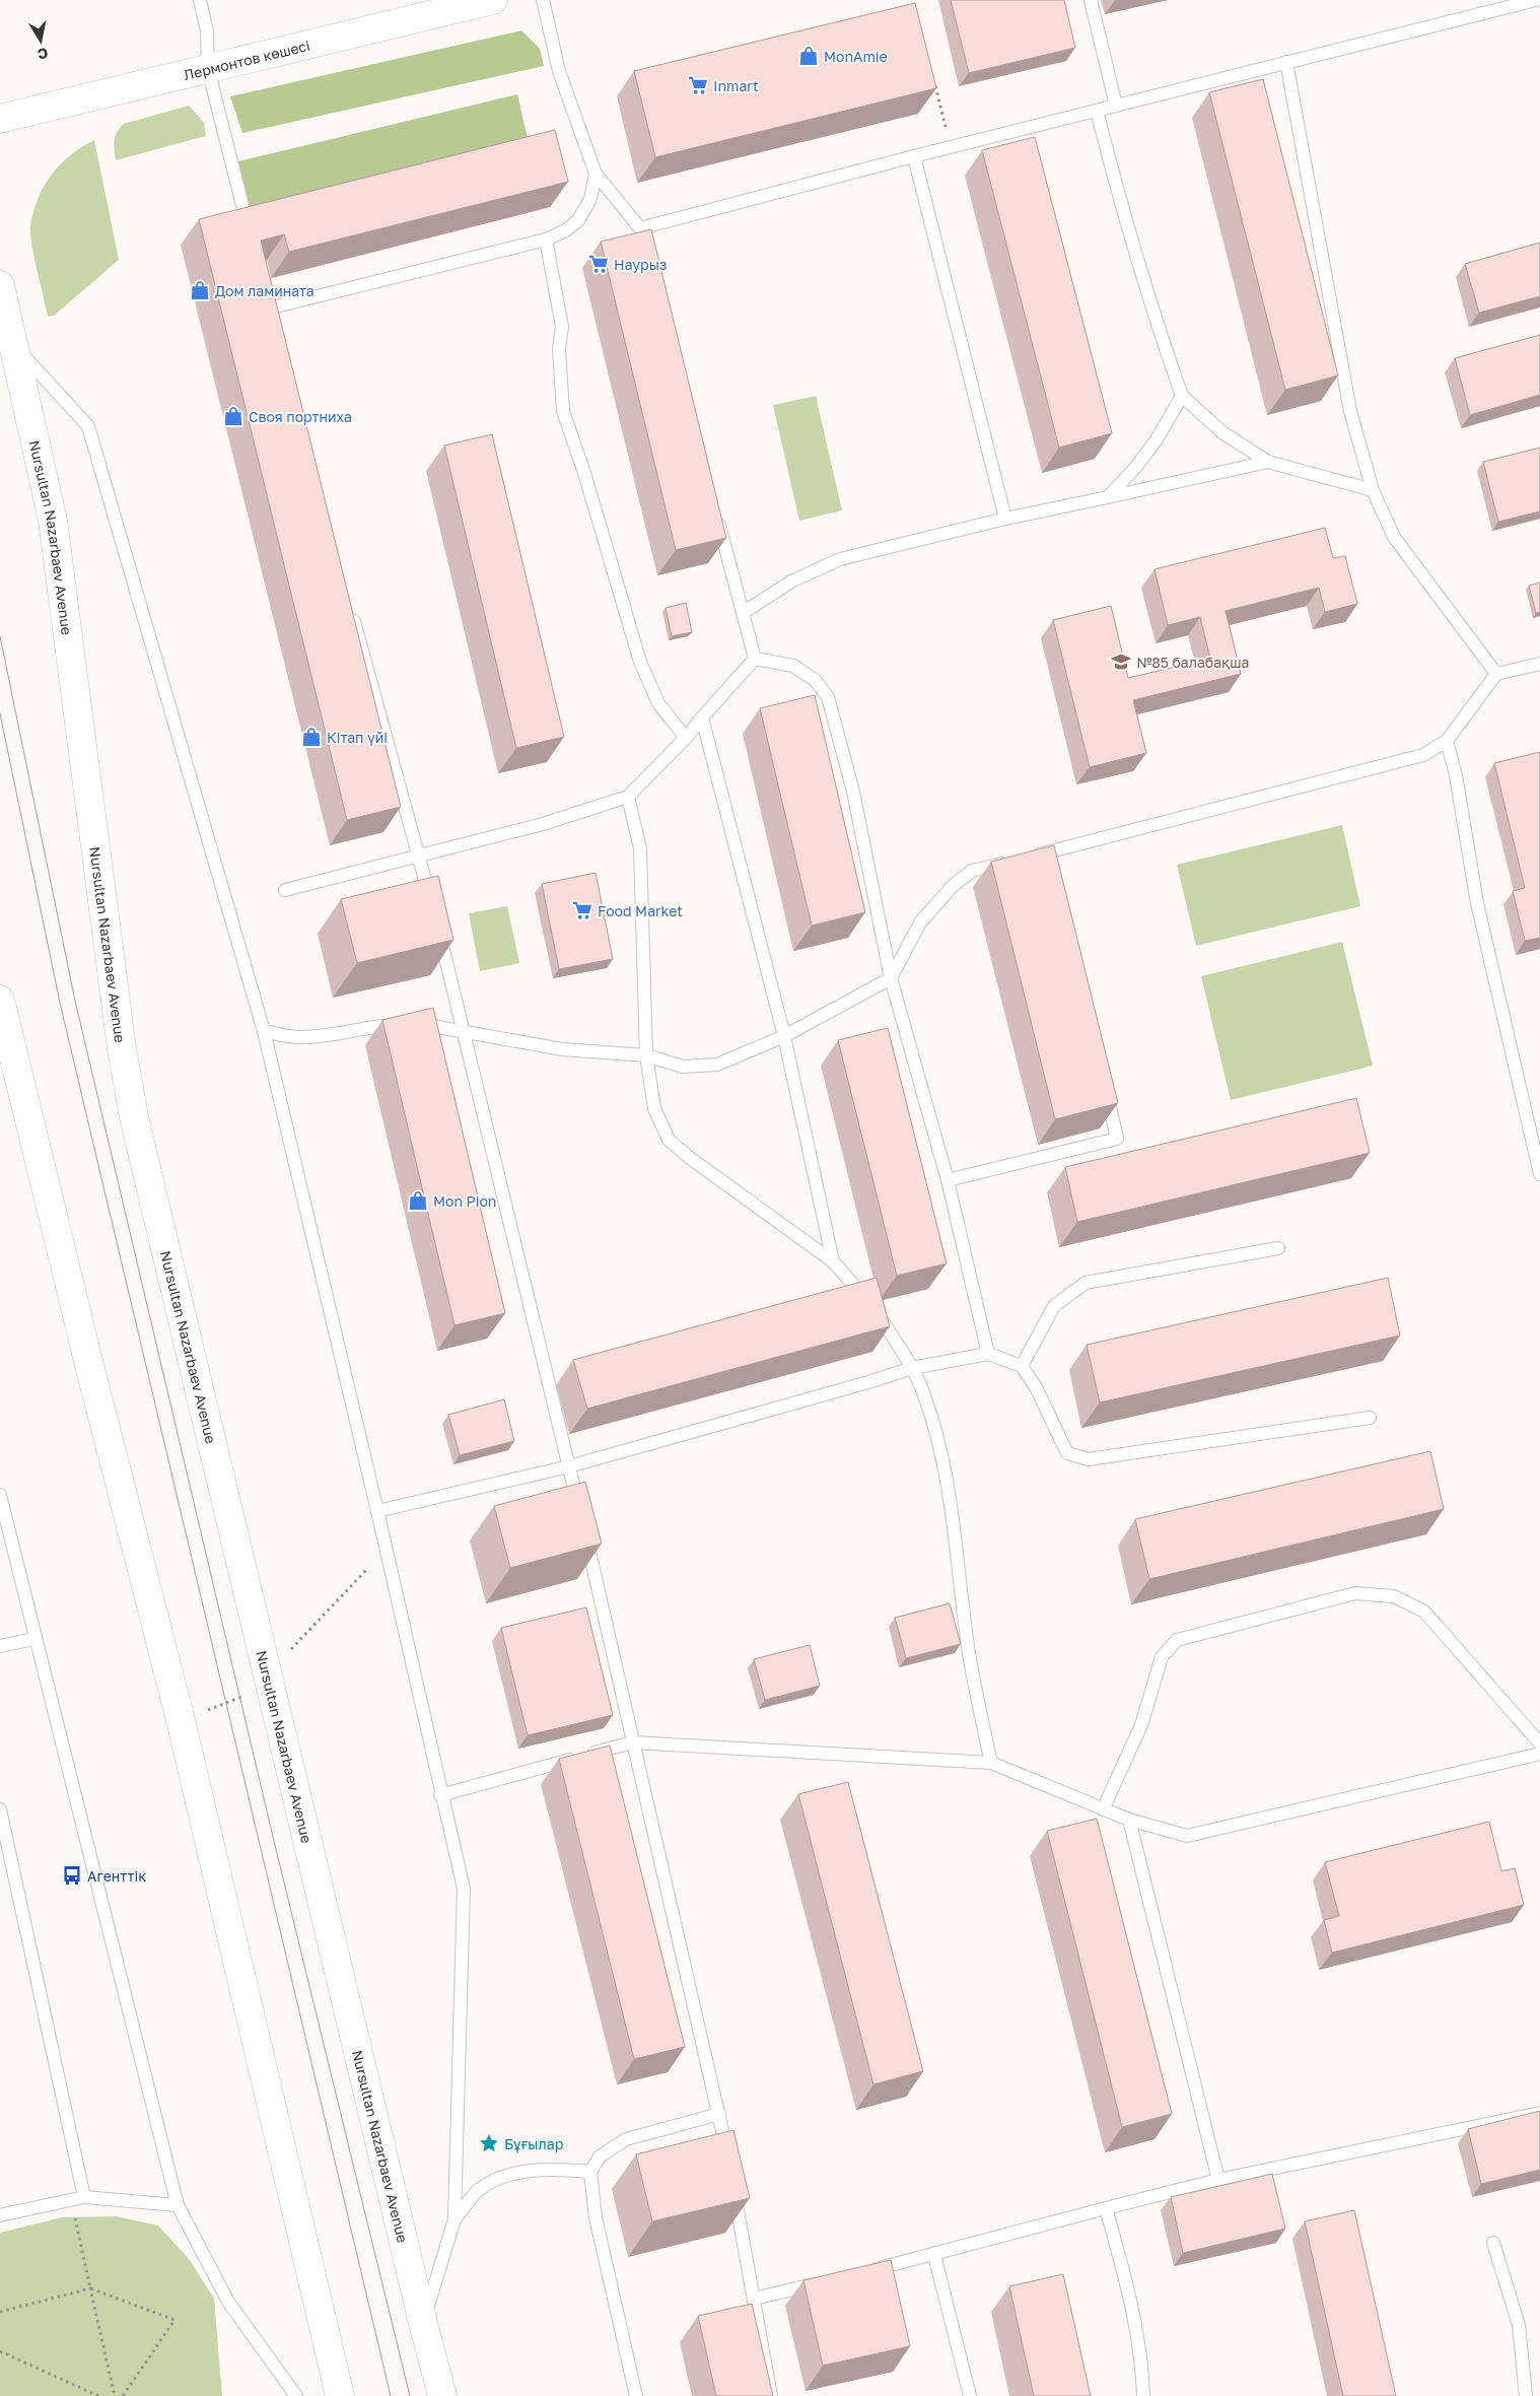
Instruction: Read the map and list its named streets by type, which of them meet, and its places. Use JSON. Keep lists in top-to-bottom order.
{
  "streets": {
    "main road": ["Лермонтов көшесі", "Nursultan Nazarbaev Avenue"]
  },
  "places": {
    "shop": [
      "MonAmie",
      "Дом ламината",
      "Своя портниха",
      "Кітап үйі",
      "Mon Pion"
    ],
    "supermarket": ["Inmart", "Наурыз", "Food Market"],
    "school or university": ["№85 балабақша"],
    "bus stop": ["Агенттік"],
    "place": ["Бұғылар"]
  },
  "north": "bottom"
}
